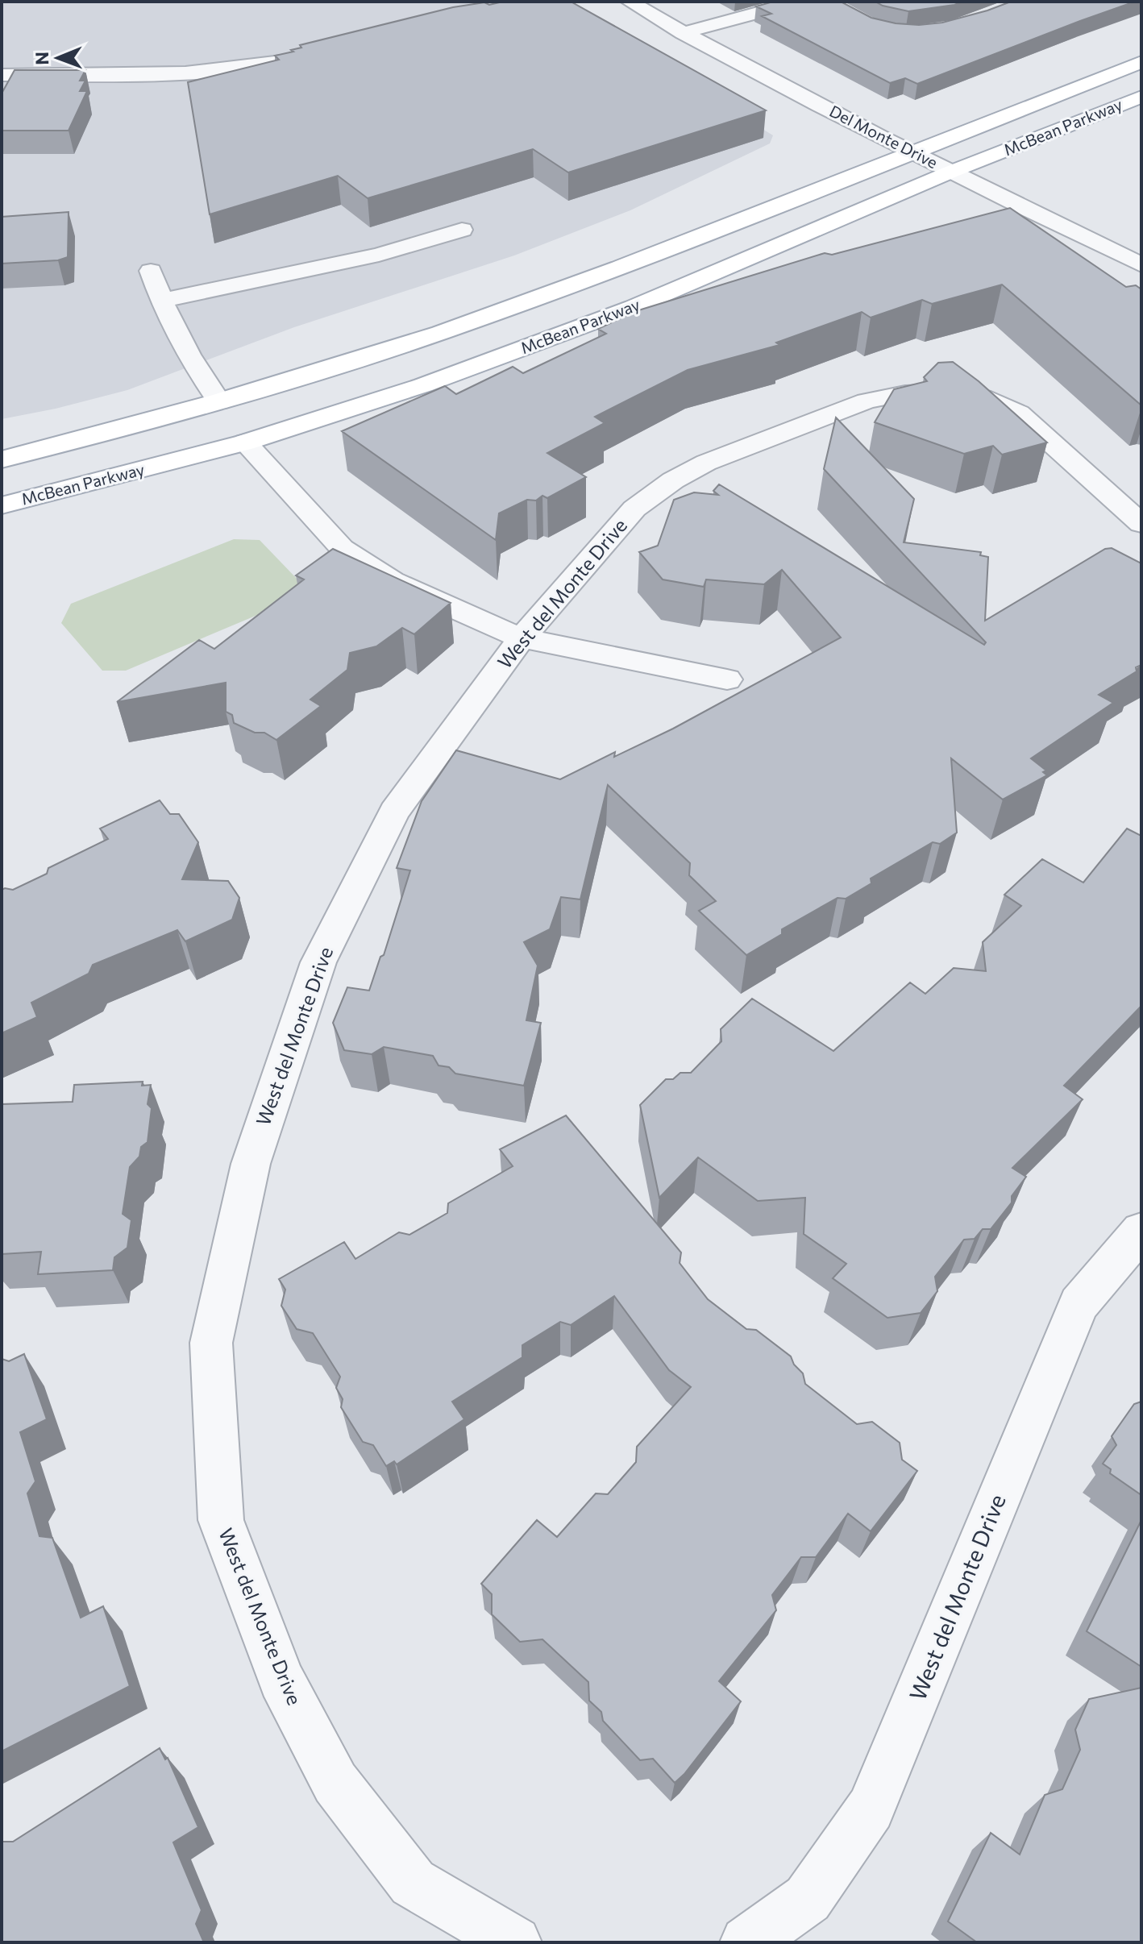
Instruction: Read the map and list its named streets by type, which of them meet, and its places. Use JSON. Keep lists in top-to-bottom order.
{
  "streets": {
    "main road": ["McBean Parkway"],
    "street": ["Del Monte Drive", "West del Monte Drive"]
  },
  "crossings": [
    ["McBean Parkway", "Del Monte Drive"]
  ],
  "north": "left"
}
